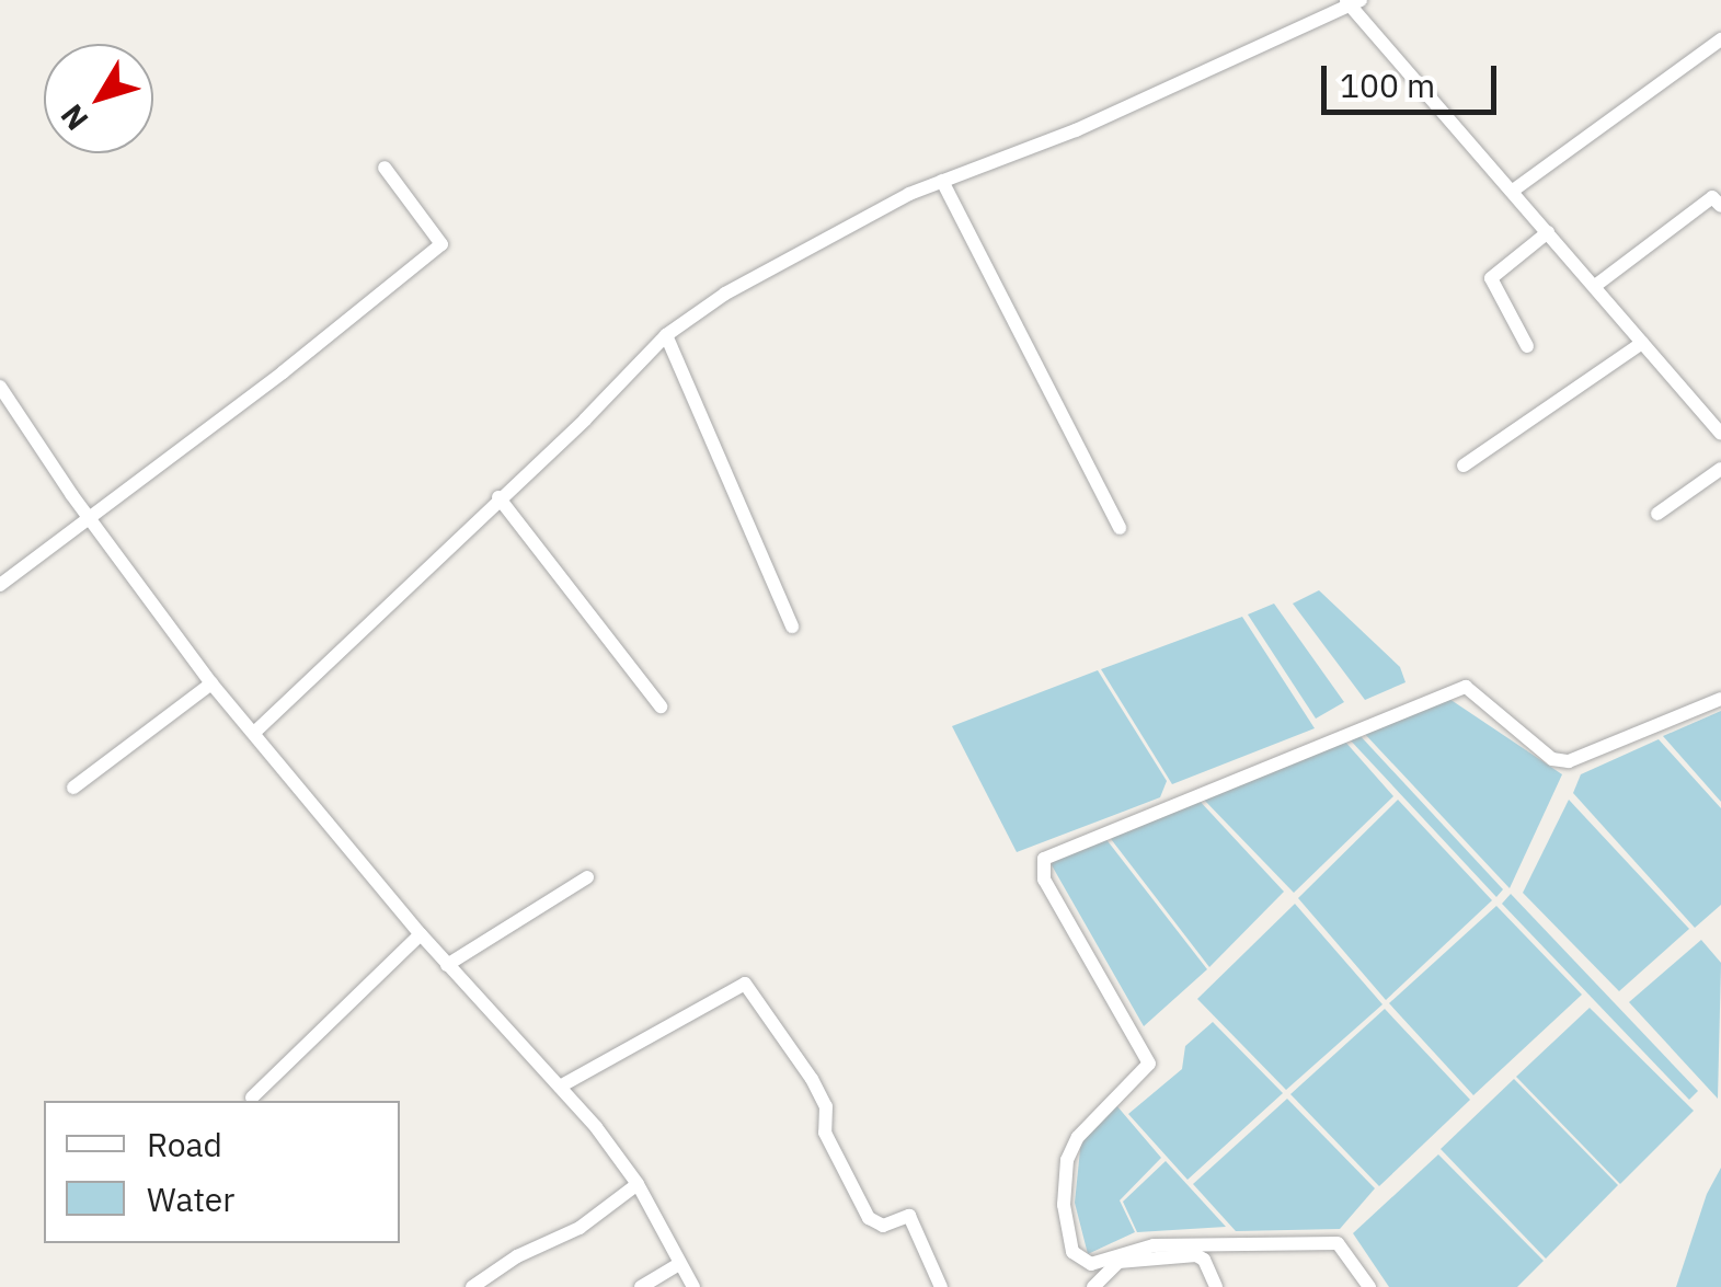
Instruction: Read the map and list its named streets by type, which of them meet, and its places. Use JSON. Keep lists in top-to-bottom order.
{
  "legend": ["Road", "Water"],
  "scale_bar": "100 m",
  "north": "bottom left"
}
